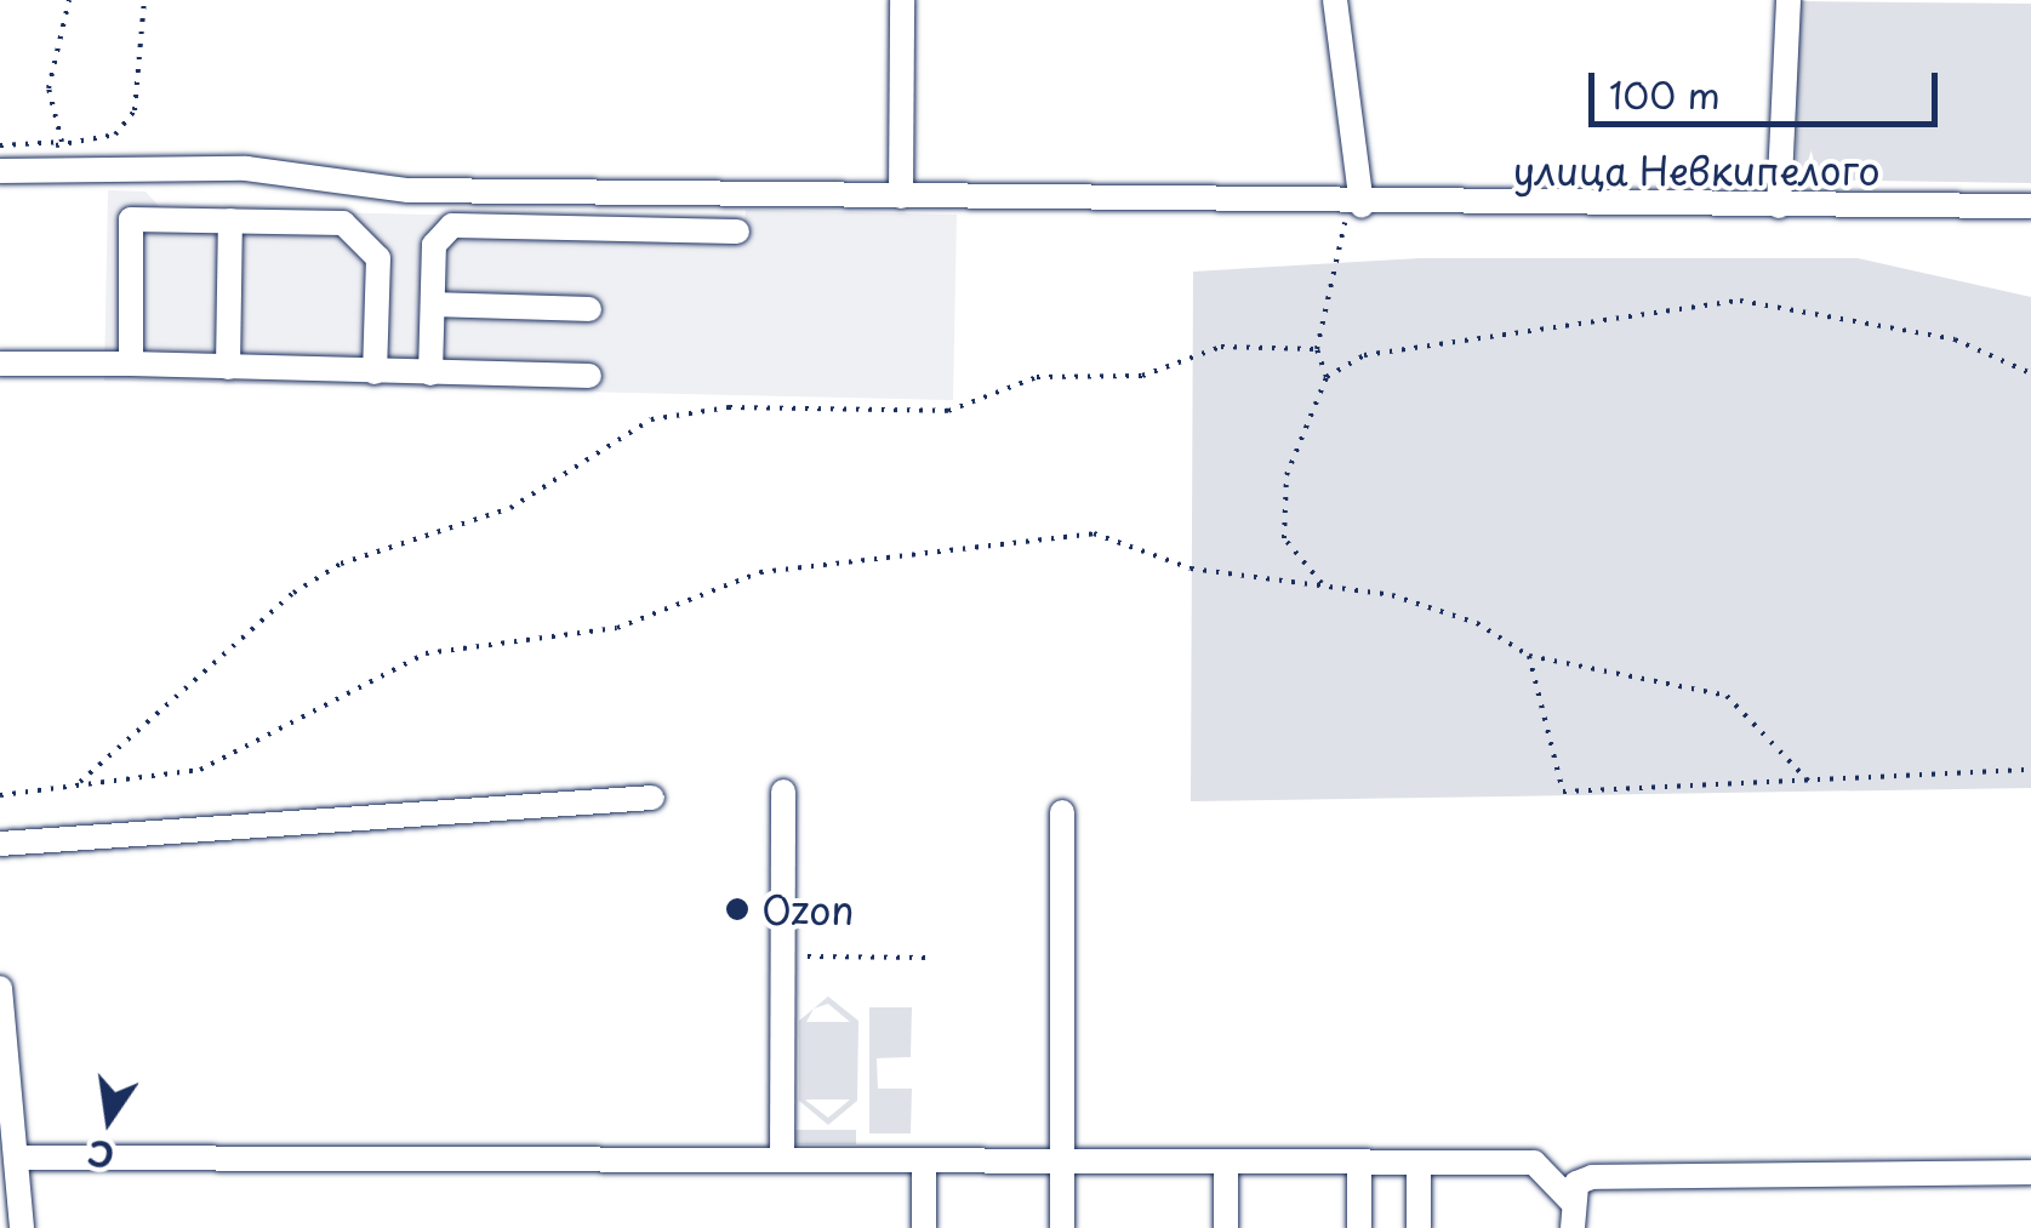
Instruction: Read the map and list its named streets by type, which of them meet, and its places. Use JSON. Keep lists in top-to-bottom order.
{
  "streets": {
    "street": ["улица Невкипелого"]
  },
  "places": ["Ozon"],
  "scale_bar": "100 m",
  "north": "bottom"
}
